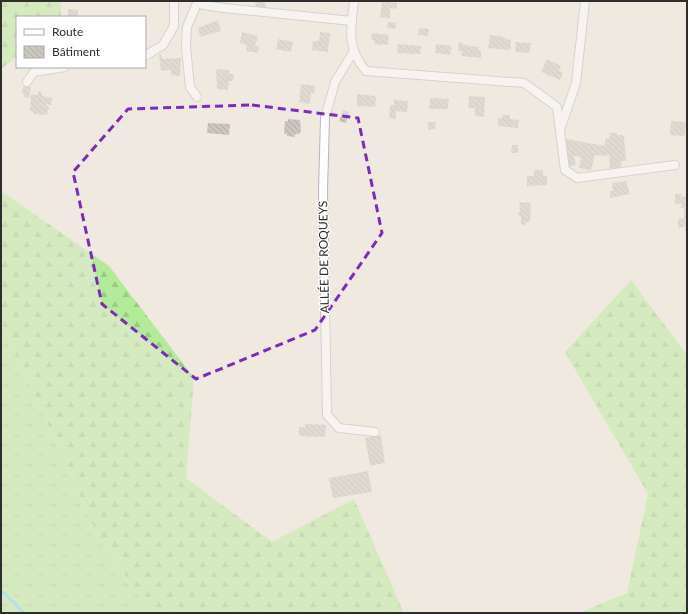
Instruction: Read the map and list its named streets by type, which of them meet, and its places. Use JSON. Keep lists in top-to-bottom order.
{
  "streets": {
    "street": ["ALLÉE DE ROQUEYS"]
  },
  "legend": ["Route", "Bâtiment"]
}
